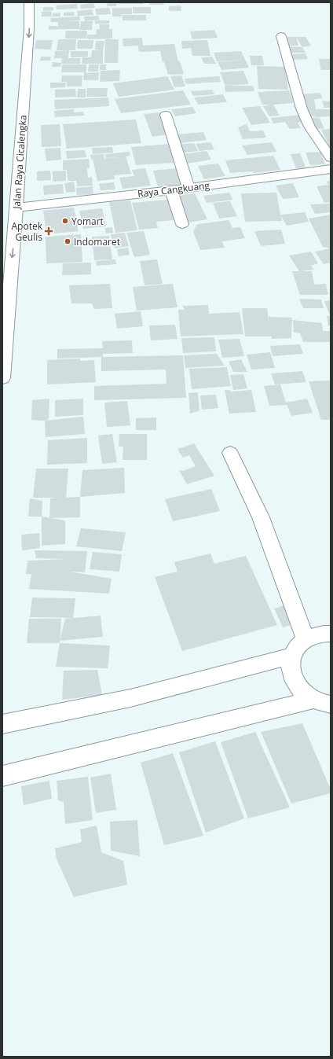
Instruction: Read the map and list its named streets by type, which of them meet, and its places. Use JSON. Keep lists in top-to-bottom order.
{
  "streets": {
    "main road": ["Jalan Raya Cicalengka", "Raya Cangkuang"]
  },
  "crossings": [
    ["Jalan Raya Cicalengka", "Raya Cangkuang"]
  ],
  "one_way": ["Jalan Raya Cicalengka"],
  "places": {
    "other": ["Yomart", "Indomaret"],
    "health": ["Apotek Geulis"]
  }
}
